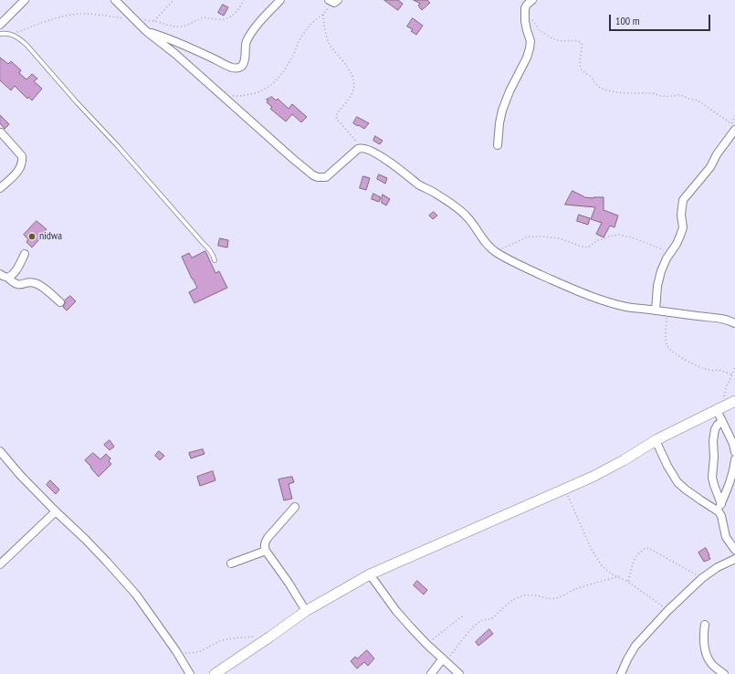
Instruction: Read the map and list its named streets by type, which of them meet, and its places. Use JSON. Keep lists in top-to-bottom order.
{
  "places": ["nidwa"],
  "scale_bar": "100 m"
}
